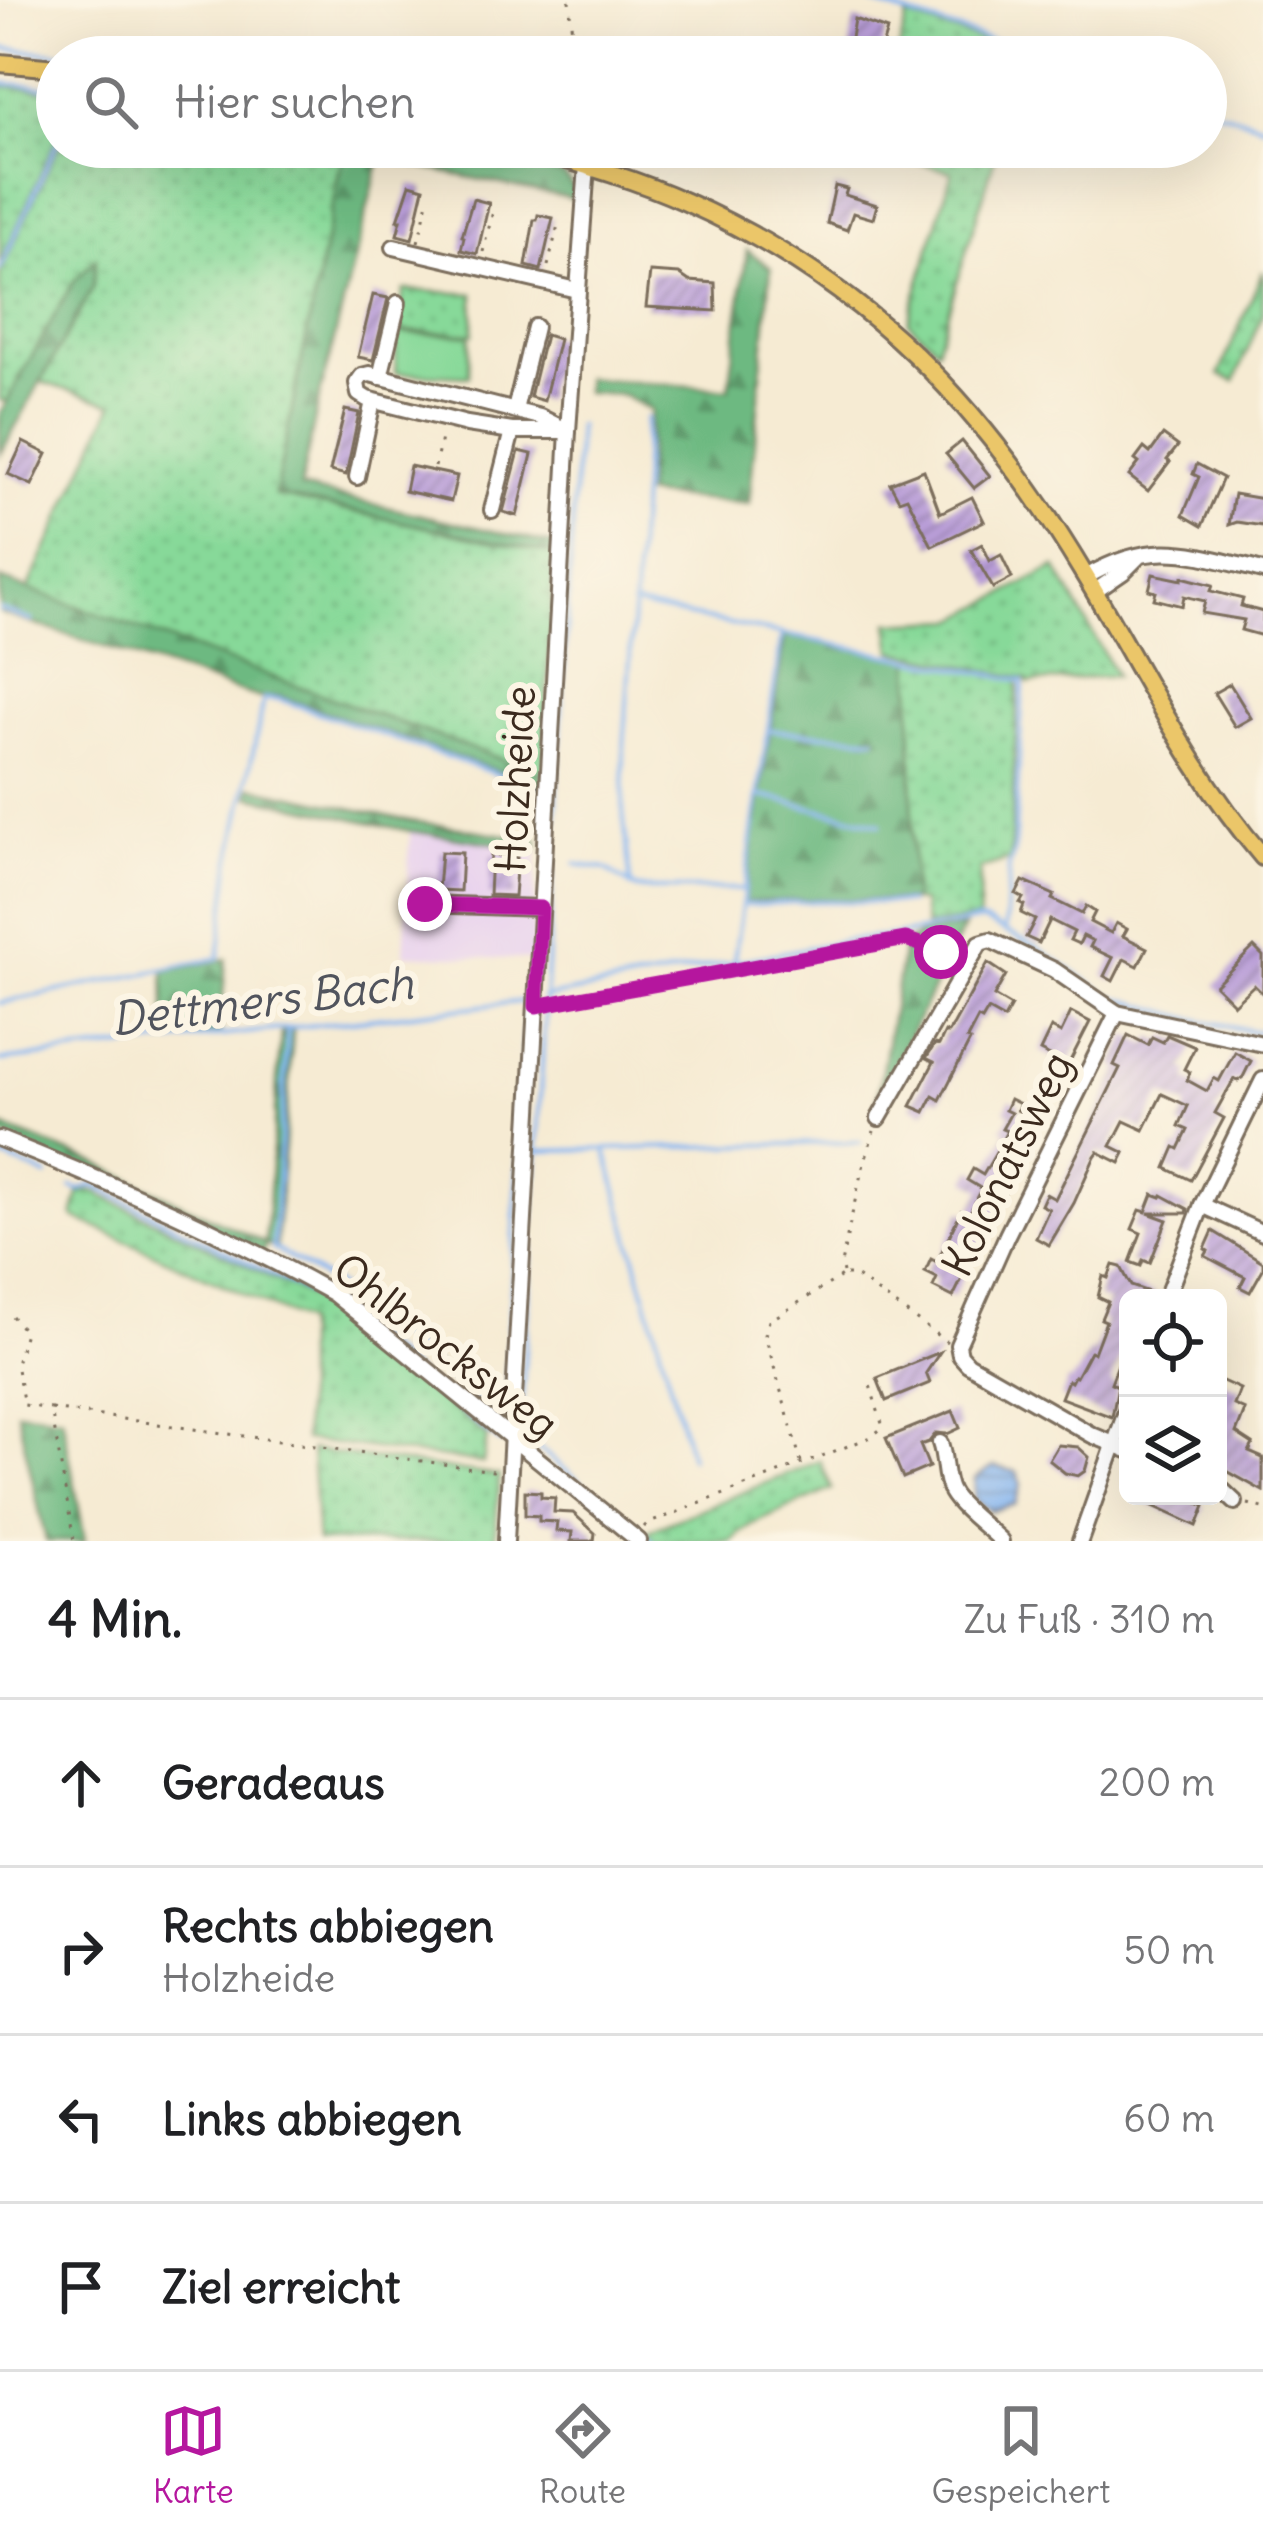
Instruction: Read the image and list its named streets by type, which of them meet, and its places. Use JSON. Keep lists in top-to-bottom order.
{
  "streets": {
    "street": ["Holzheide", "Kolonatsweg", "Ohlbrocksweg"]
  },
  "crossings": [
    ["Holzheide", "Ohlbrocksweg"]
  ],
  "water": ["Dettmers Bach"],
  "page": {
    "search": "Hier suchen",
    "heading": ["4 Min.", "Zu Fuß · 310 m"],
    "list": [
      ["Geradeaus", "200 m"],
      ["Rechts abbiegen", "Holzheide", "50 m"],
      ["Links abbiegen", "60 m"],
      "Ziel erreicht"
    ],
    "nav": ["Karte", "Route", "Gespeichert"]
  }
}
